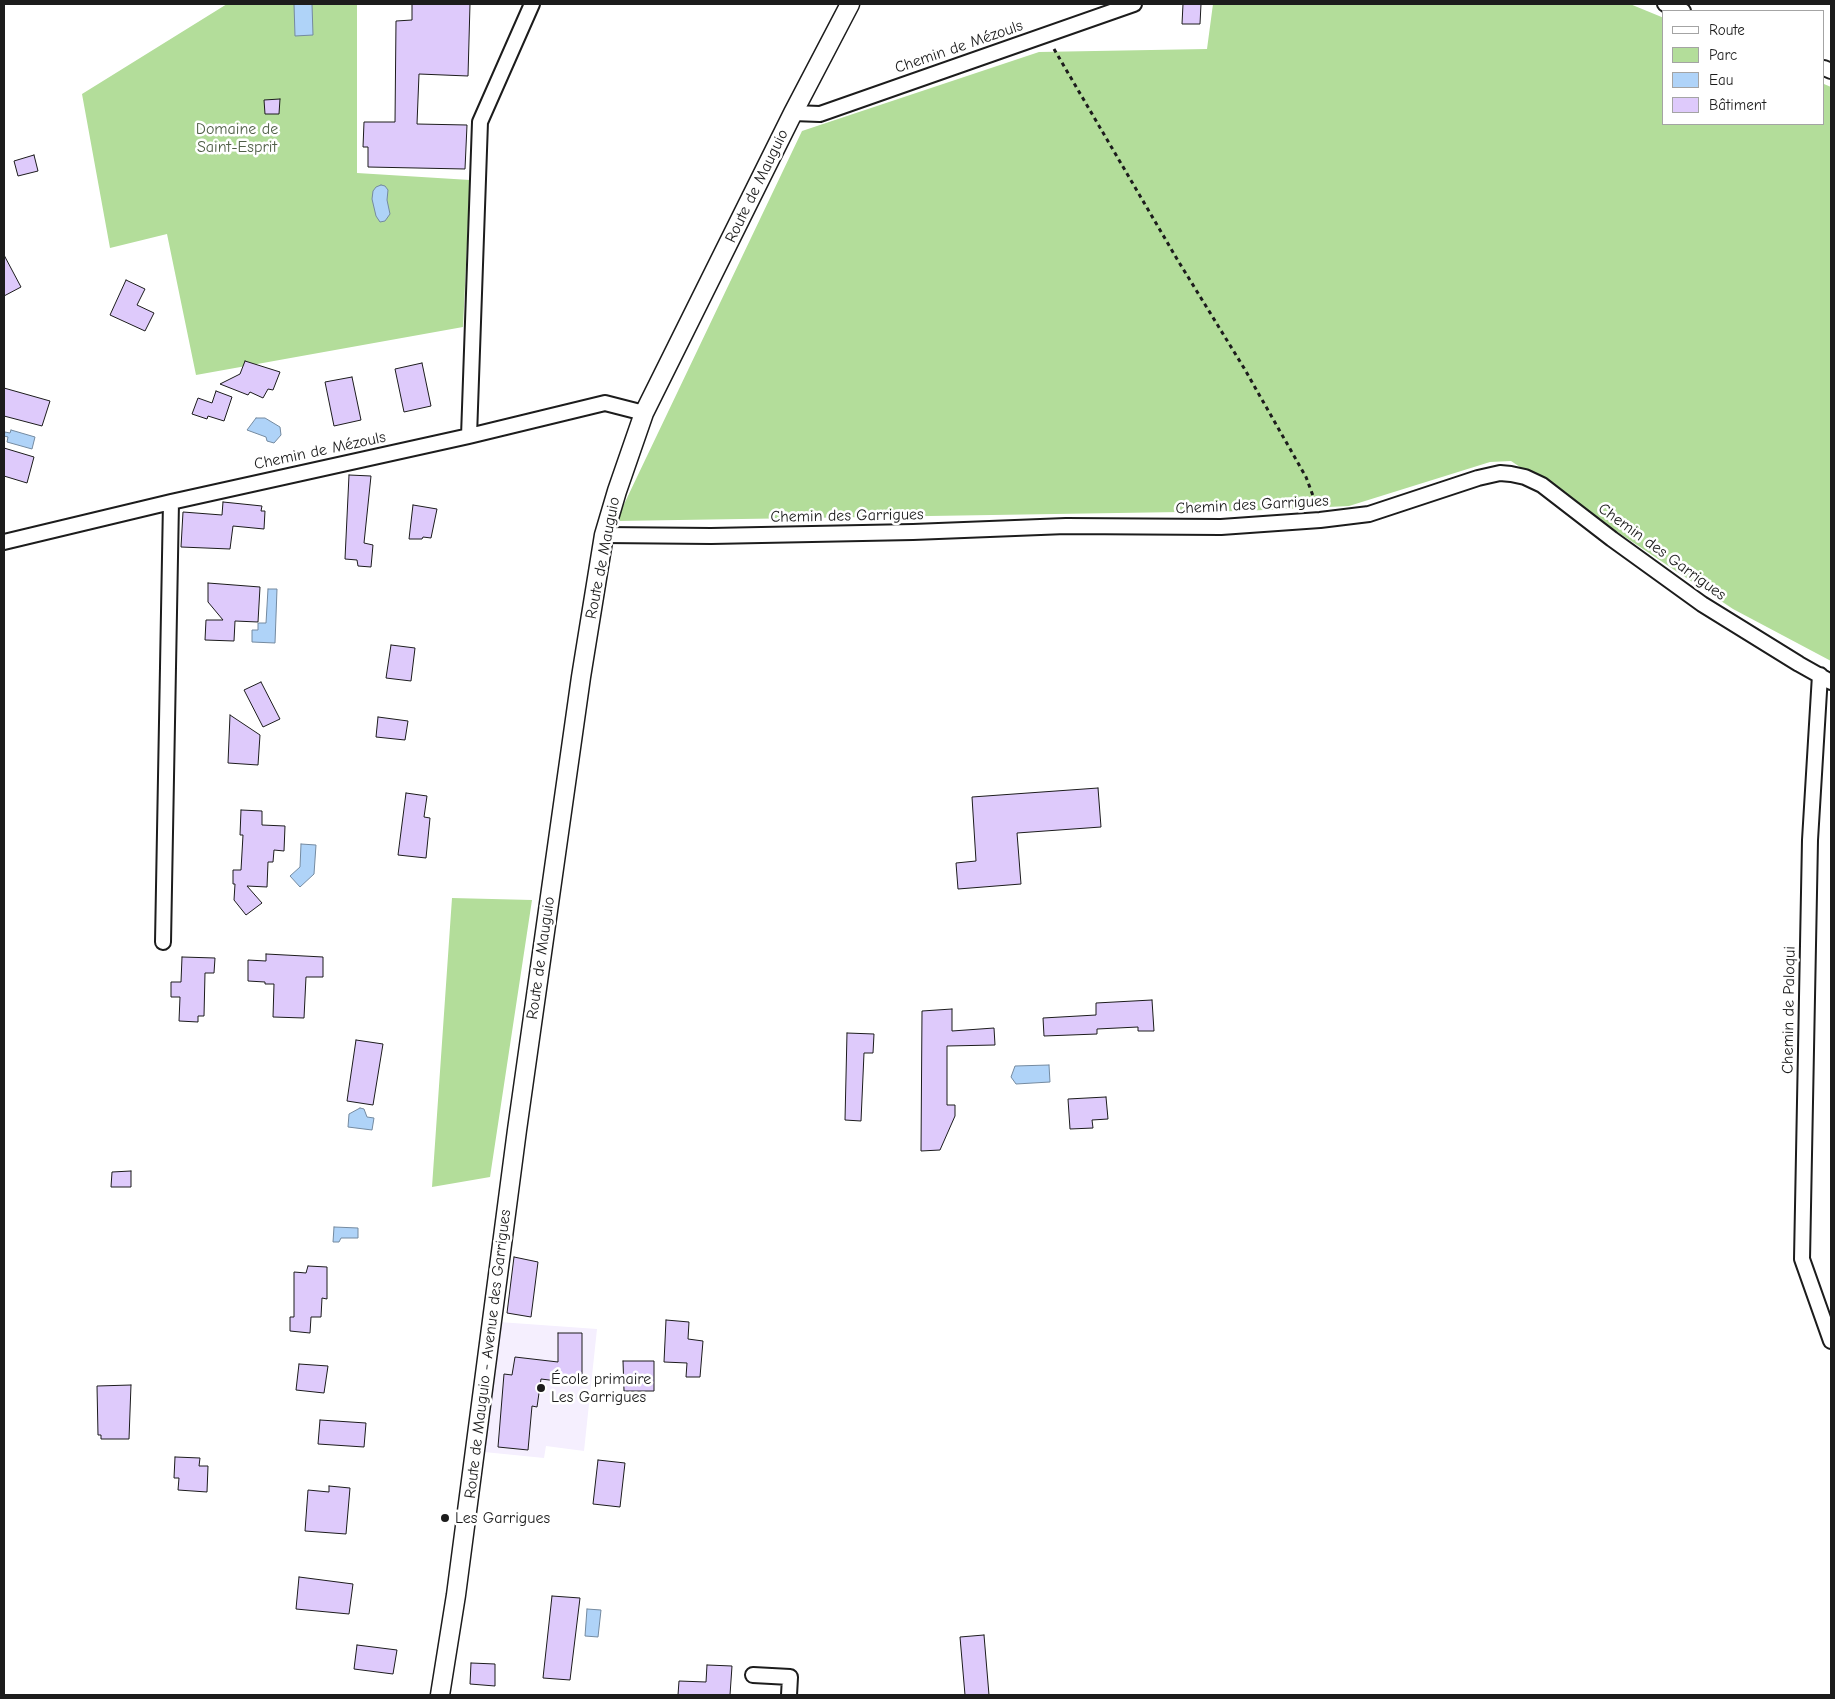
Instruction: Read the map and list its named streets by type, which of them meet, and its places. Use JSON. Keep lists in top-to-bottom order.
{
  "streets": {
    "street": [
      "Chemin de Mézouls",
      "Route de Mauguio",
      "Chemin des Garrigues",
      "Chemin de Paloqui",
      "Route de Mauguio - Avenue des Garrigues"
    ]
  },
  "crossings": [
    ["Chemin de Mézouls", "Route de Mauguio"],
    ["Route de Mauguio", "Chemin des Garrigues"],
    ["Route de Mauguio", "Route de Mauguio - Avenue des Garrigues"],
    ["Chemin des Garrigues", "Chemin de Paloqui"]
  ],
  "parks": ["Domaine de Saint-Esprit"],
  "places": ["École primaire Les Garrigues", "Les Garrigues"],
  "legend": [
    "Route",
    "Parc",
    "Eau",
    "Bâtiment"
  ]
}
